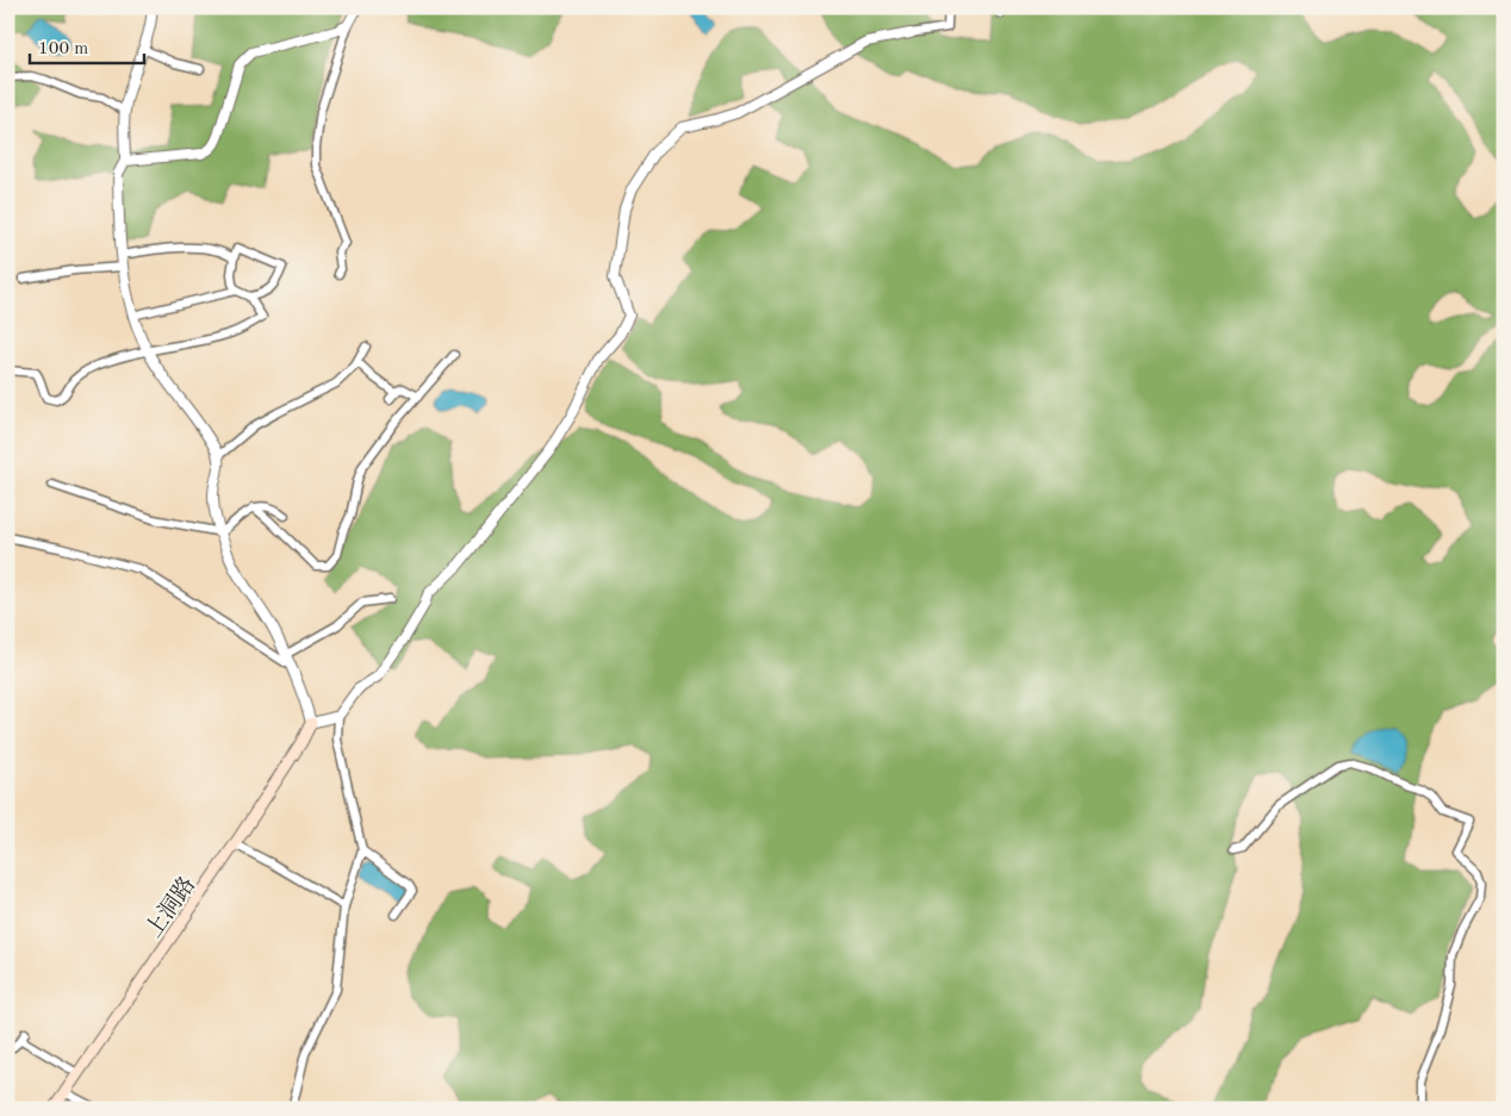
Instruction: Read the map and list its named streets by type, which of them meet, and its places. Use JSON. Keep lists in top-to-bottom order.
{
  "streets": {
    "main road": ["上洞路"]
  },
  "scale_bar": "100 m"
}
